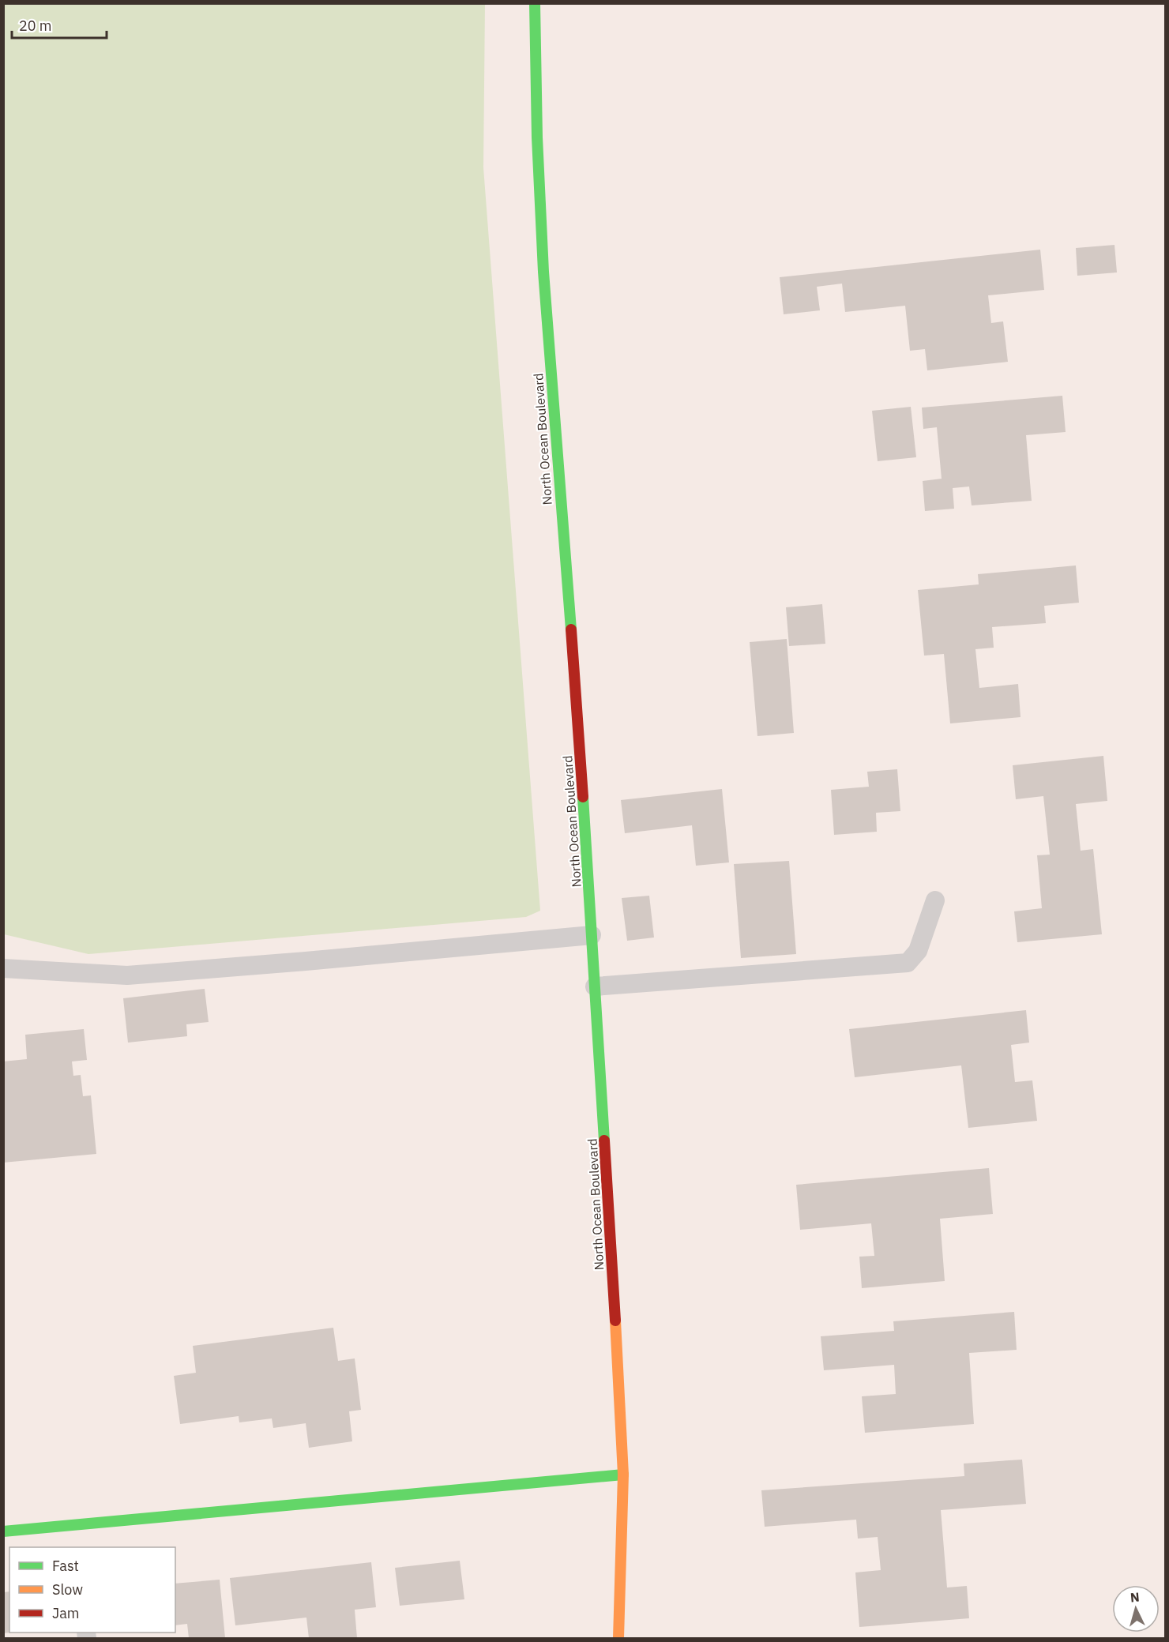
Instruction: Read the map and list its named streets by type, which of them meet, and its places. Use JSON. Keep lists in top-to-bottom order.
{
  "streets": {
    "main road": ["North Ocean Boulevard"]
  },
  "legend": ["Fast", "Slow", "Jam"],
  "scale_bar": "20 m",
  "north": "top"
}
